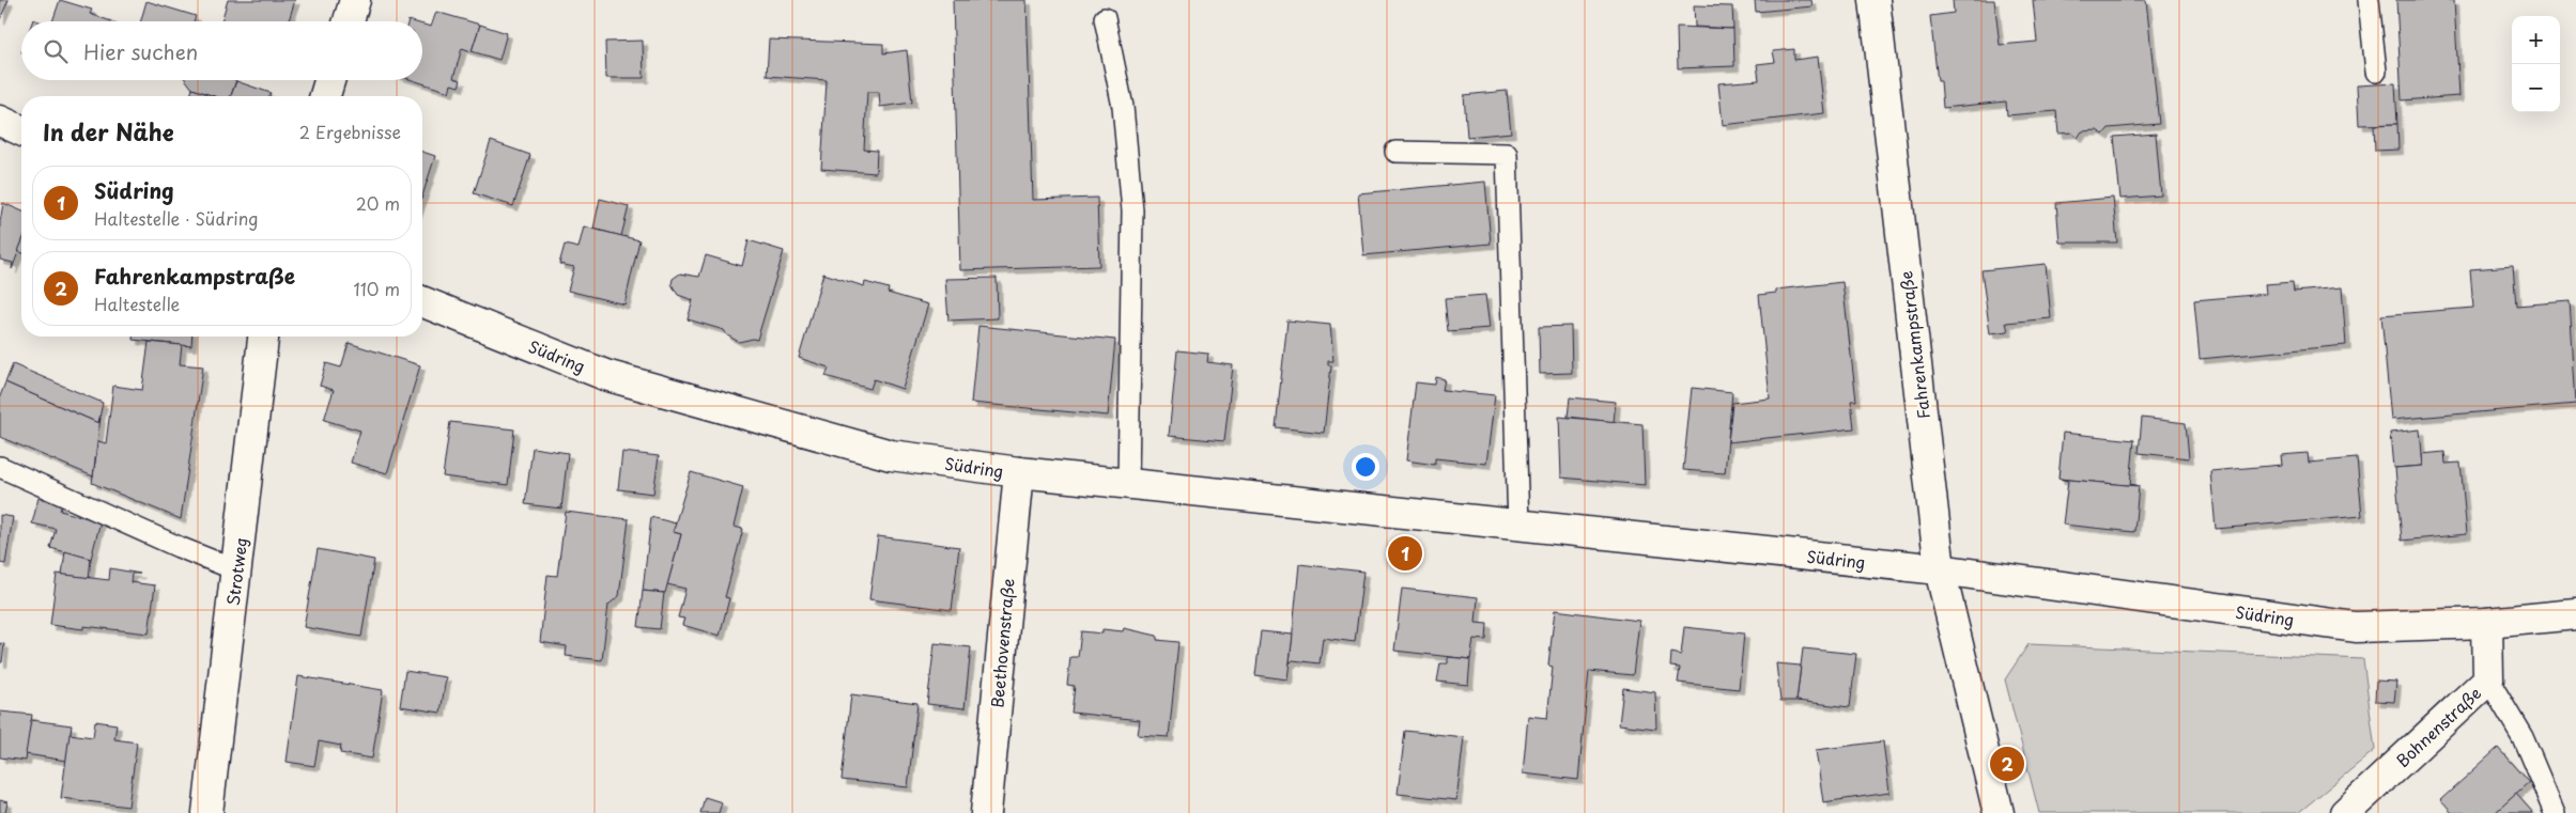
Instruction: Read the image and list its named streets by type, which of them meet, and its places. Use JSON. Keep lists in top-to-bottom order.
{
  "streets": {
    "street": [
      "Fahrenkampstraße",
      "Südring",
      "Strotweg",
      "Beethovenstraße",
      "Bohnenstraße"
    ]
  },
  "crossings": [
    ["Fahrenkampstraße", "Südring"],
    ["Südring", "Beethovenstraße"],
    ["Südring", "Bohnenstraße"]
  ],
  "page": {
    "map_buttons": ["+", "−"],
    "search": "Hier suchen",
    "heading": ["In der Nähe", "2 Ergebnisse"],
    "list": [
      {
        "mark": "1",
        "name": "Südring",
        "note": "Haltestelle · Südring",
        "value": "20 m"
      },
      {
        "mark": "2",
        "name": "Fahrenkampstraße",
        "note": "Haltestelle",
        "value": "110 m"
      }
    ],
    "pins": ["1", "2"]
  }
}
